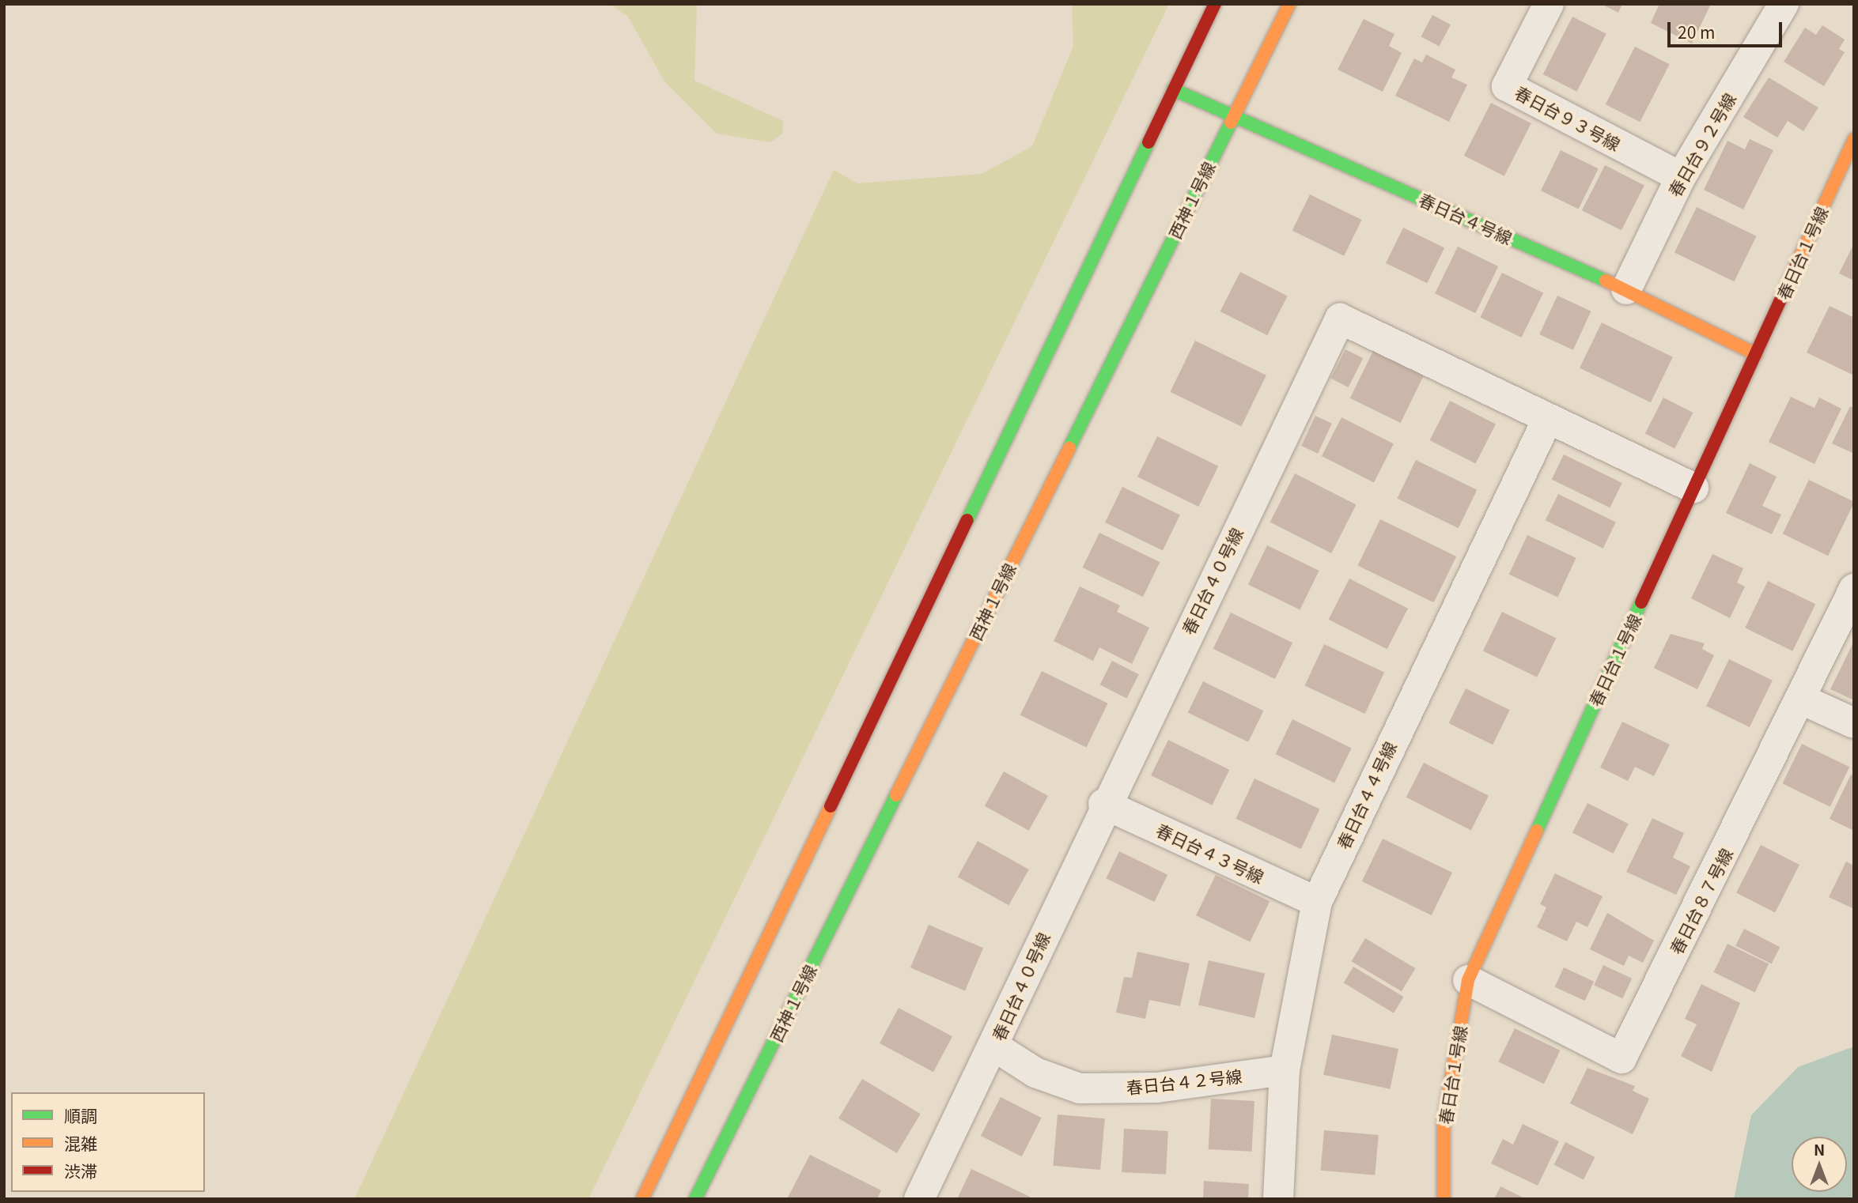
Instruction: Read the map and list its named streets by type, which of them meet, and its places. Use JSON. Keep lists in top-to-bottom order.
{
  "streets": {
    "street": [
      "春日台９３号線",
      "春日台９２号線",
      "西神１号線",
      "春日台４号線",
      "春日台１号線",
      "春日台４０号線",
      "春日台４４号線",
      "春日台４３号線",
      "春日台８７号線",
      "春日台４２号線"
    ]
  },
  "crossings": [
    ["春日台９３号線", "春日台９２号線"],
    ["春日台９２号線", "春日台４号線"],
    ["西神１号線", "春日台４号線"],
    ["春日台４号線", "春日台１号線"],
    ["春日台１号線", "春日台４０号線"],
    ["春日台１号線", "春日台８７号線"],
    ["春日台４０号線", "春日台４４号線"],
    ["春日台４０号線", "春日台４３号線"],
    ["春日台４０号線", "春日台４２号線"],
    ["春日台４４号線", "春日台４３号線"],
    ["春日台４４号線", "春日台４２号線"]
  ],
  "legend": ["順調", "混雑", "渋滞"],
  "scale_bar": "20 m",
  "north": "top"
}
